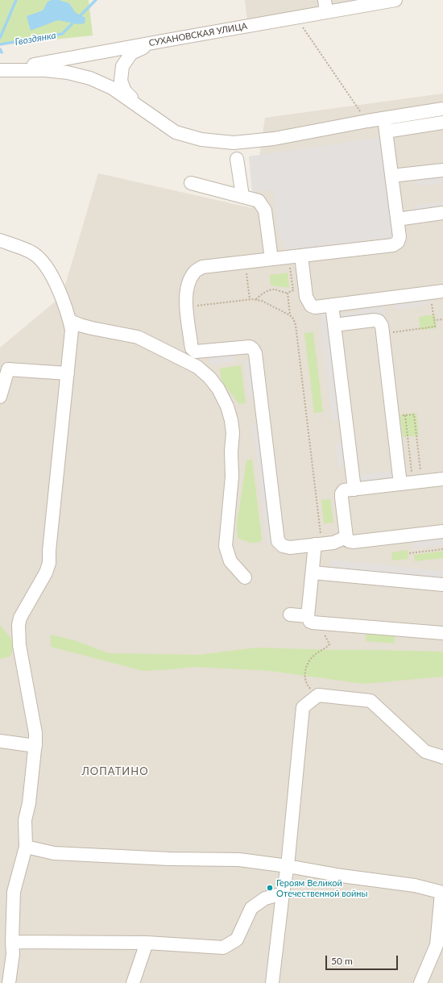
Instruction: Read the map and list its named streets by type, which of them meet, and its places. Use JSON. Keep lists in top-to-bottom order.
{
  "streets": {
    "street": ["СУХАНОВСКАЯ УЛИЦА"]
  },
  "districts": ["ЛОПАТИНО"],
  "water": ["Гвоздянка"],
  "places": ["Героям Великой Отечественной войны"],
  "scale_bar": "50 m"
}
